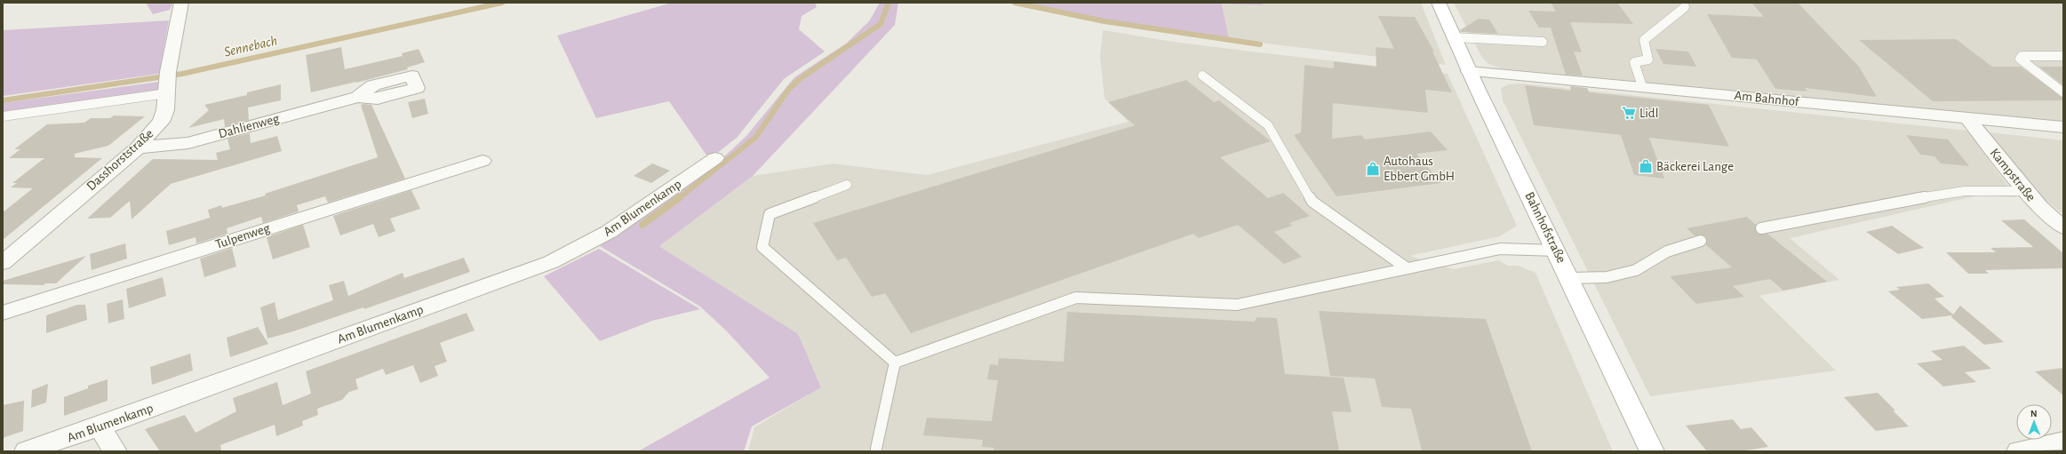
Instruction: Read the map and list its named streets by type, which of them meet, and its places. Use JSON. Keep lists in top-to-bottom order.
{
  "streets": {
    "main road": ["Bahnhofstraße"],
    "street": [
      "Am Bahnhof",
      "Dahlienweg",
      "Dasshorststraße",
      "Kampstraße",
      "Am Blumenkamp",
      "Tulpenweg"
    ]
  },
  "crossings": [
    ["Am Bahnhof", "Kampstraße"],
    ["Am Bahnhof", "Bahnhofstraße"],
    ["Dahlienweg", "Dasshorststraße"]
  ],
  "water": ["Sennebach"],
  "places": {
    "supermarket": ["Lidl"],
    "shop": ["Bäckerei Lange", "Autohaus Ebbert GmbH"]
  },
  "north": "top"
}
